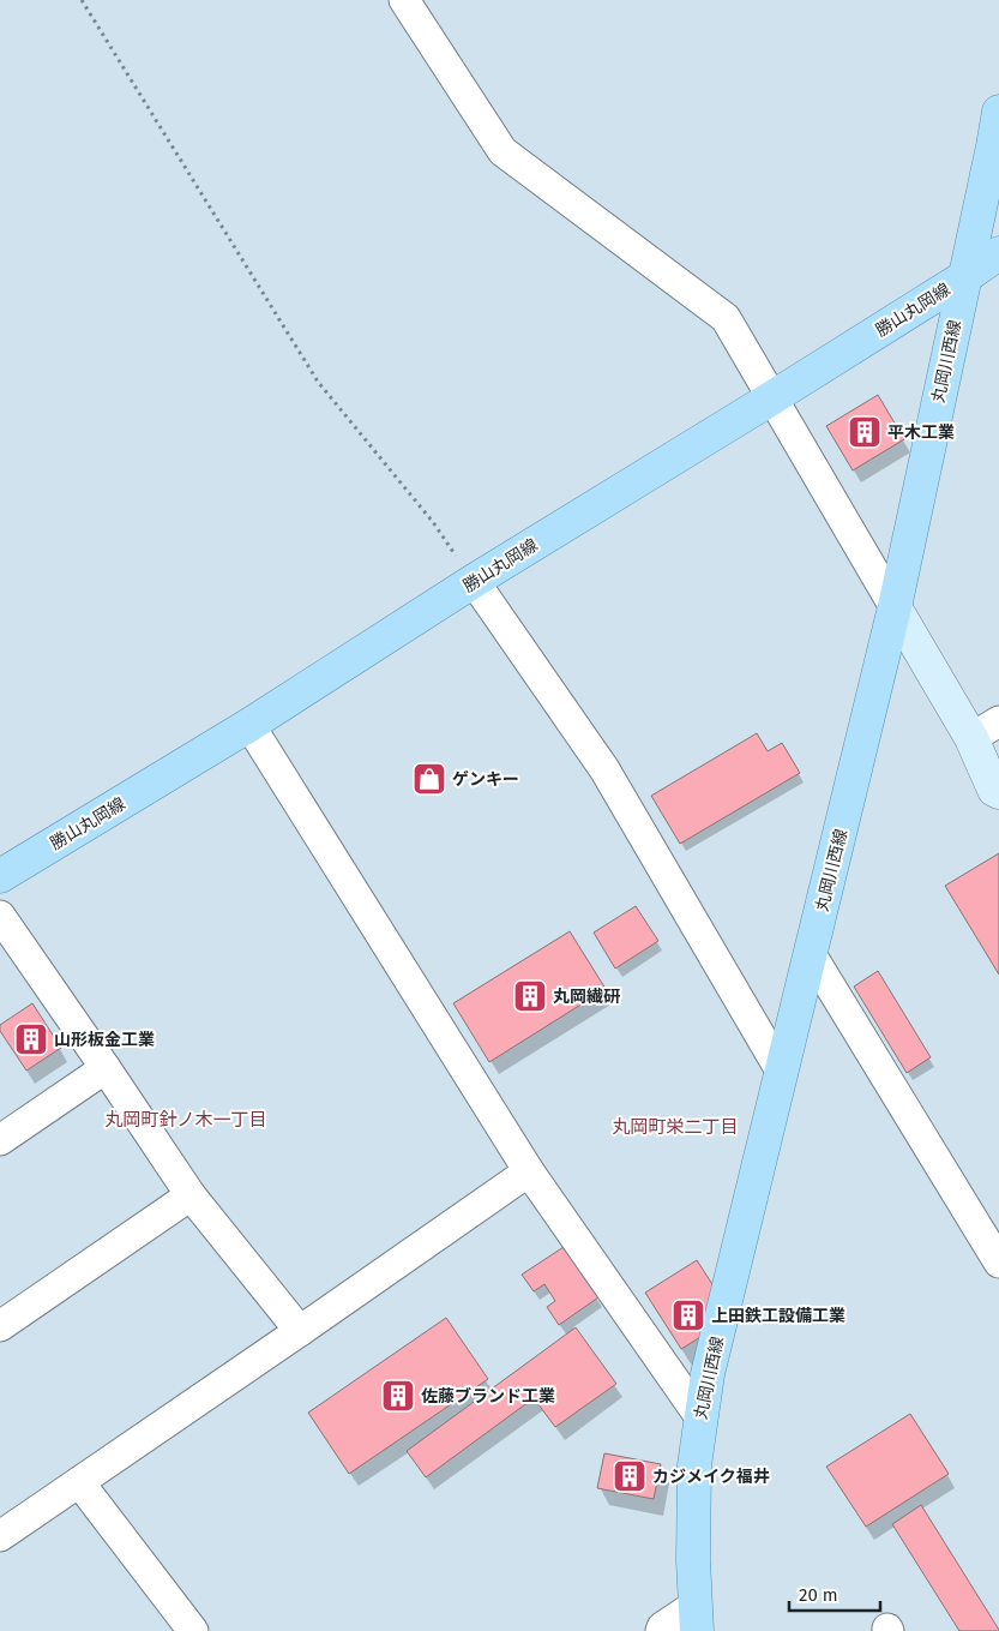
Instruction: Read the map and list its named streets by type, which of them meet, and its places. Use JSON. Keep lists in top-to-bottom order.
{
  "streets": {
    "main road": ["勝山丸岡線", "丸岡川西線"]
  },
  "crossings": [
    ["勝山丸岡線", "丸岡川西線"]
  ],
  "districts": ["丸岡町針ノ木一丁目", "丸岡町栄二丁目"],
  "places": {
    "building": [
      "平木工業",
      "丸岡繊研",
      "山形板金工業",
      "上田鉄工設備工業",
      "佐藤ブランド工業",
      "カジメイク福井"
    ],
    "shop": ["ゲンキー"]
  },
  "scale_bar": "20 m"
}
